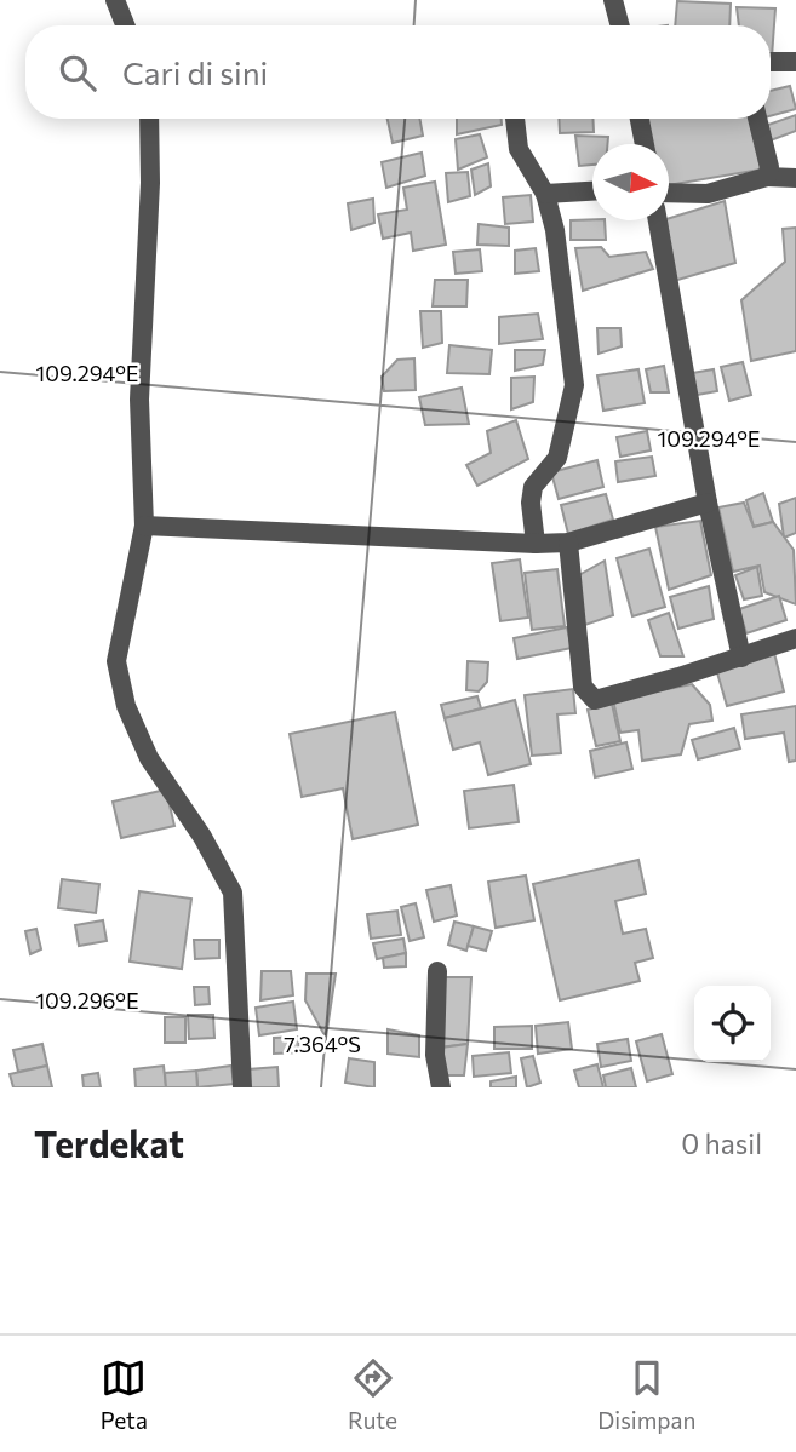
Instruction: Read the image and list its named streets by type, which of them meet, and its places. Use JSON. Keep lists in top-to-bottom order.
{
  "north": "right",
  "page": {
    "search": "Cari di sini",
    "heading": ["Terdekat", "0 hasil"],
    "nav": ["Peta", "Rute", "Disimpan"]
  },
  "coordinates": ["109.294°E", "109.296°E", "7.364°S"]
}
